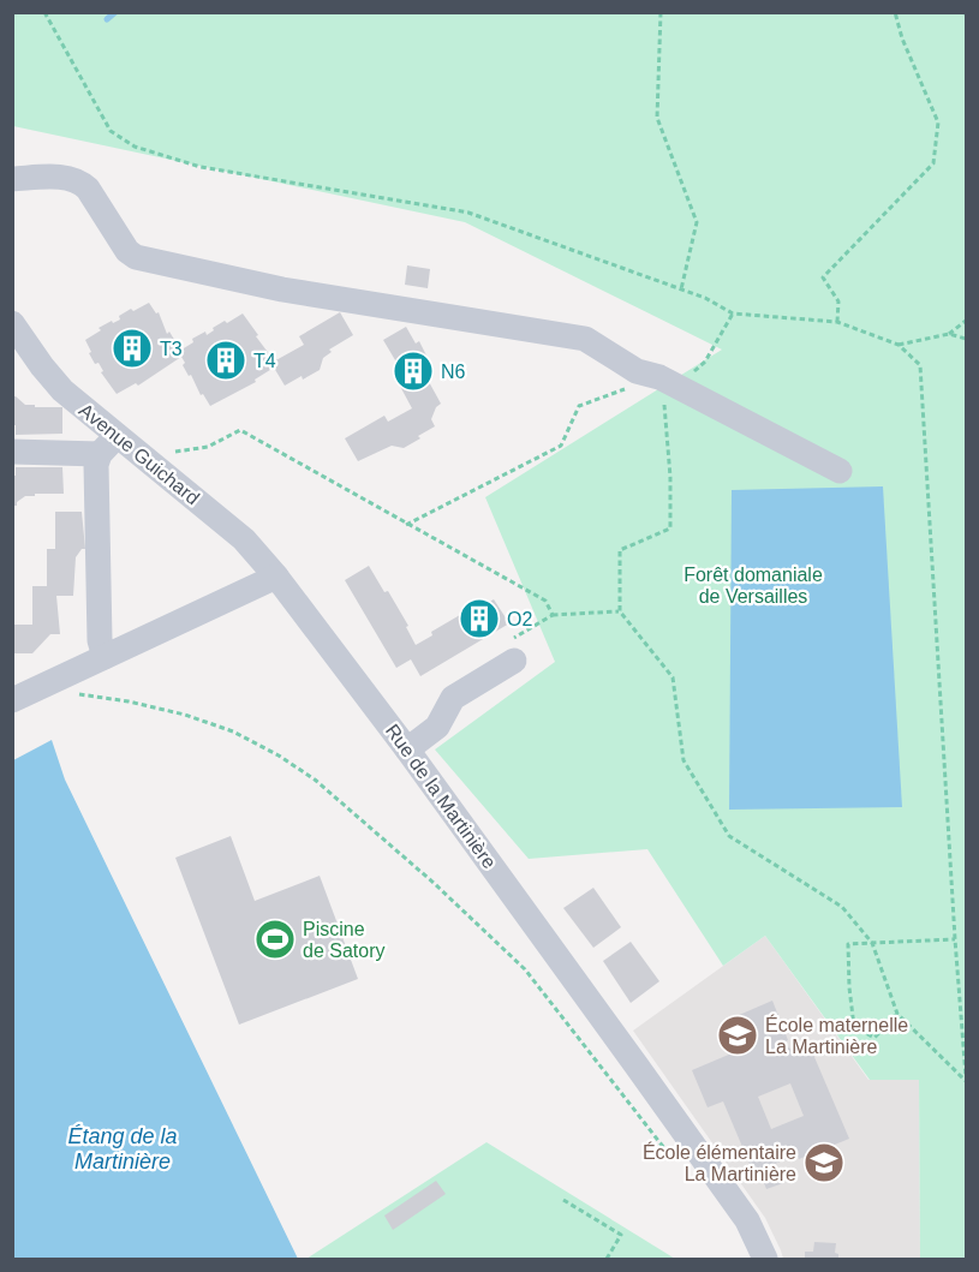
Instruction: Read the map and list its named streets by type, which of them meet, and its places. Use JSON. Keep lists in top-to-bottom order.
{
  "streets": {
    "street": ["Avenue Guichard", "Rue de la Martinière"]
  },
  "crossings": [
    ["Avenue Guichard", "Rue de la Martinière"]
  ],
  "water": ["Étang de la Martinière"],
  "parks": ["Forêt domaniale de Versailles"],
  "places": {
    "building": [
      "T3",
      "T4",
      "N6",
      "O2"
    ],
    "sports": ["Piscine de Satory"],
    "school or university": ["École maternelle La Martinière", "École élémentaire La Martinière"]
  }
}
